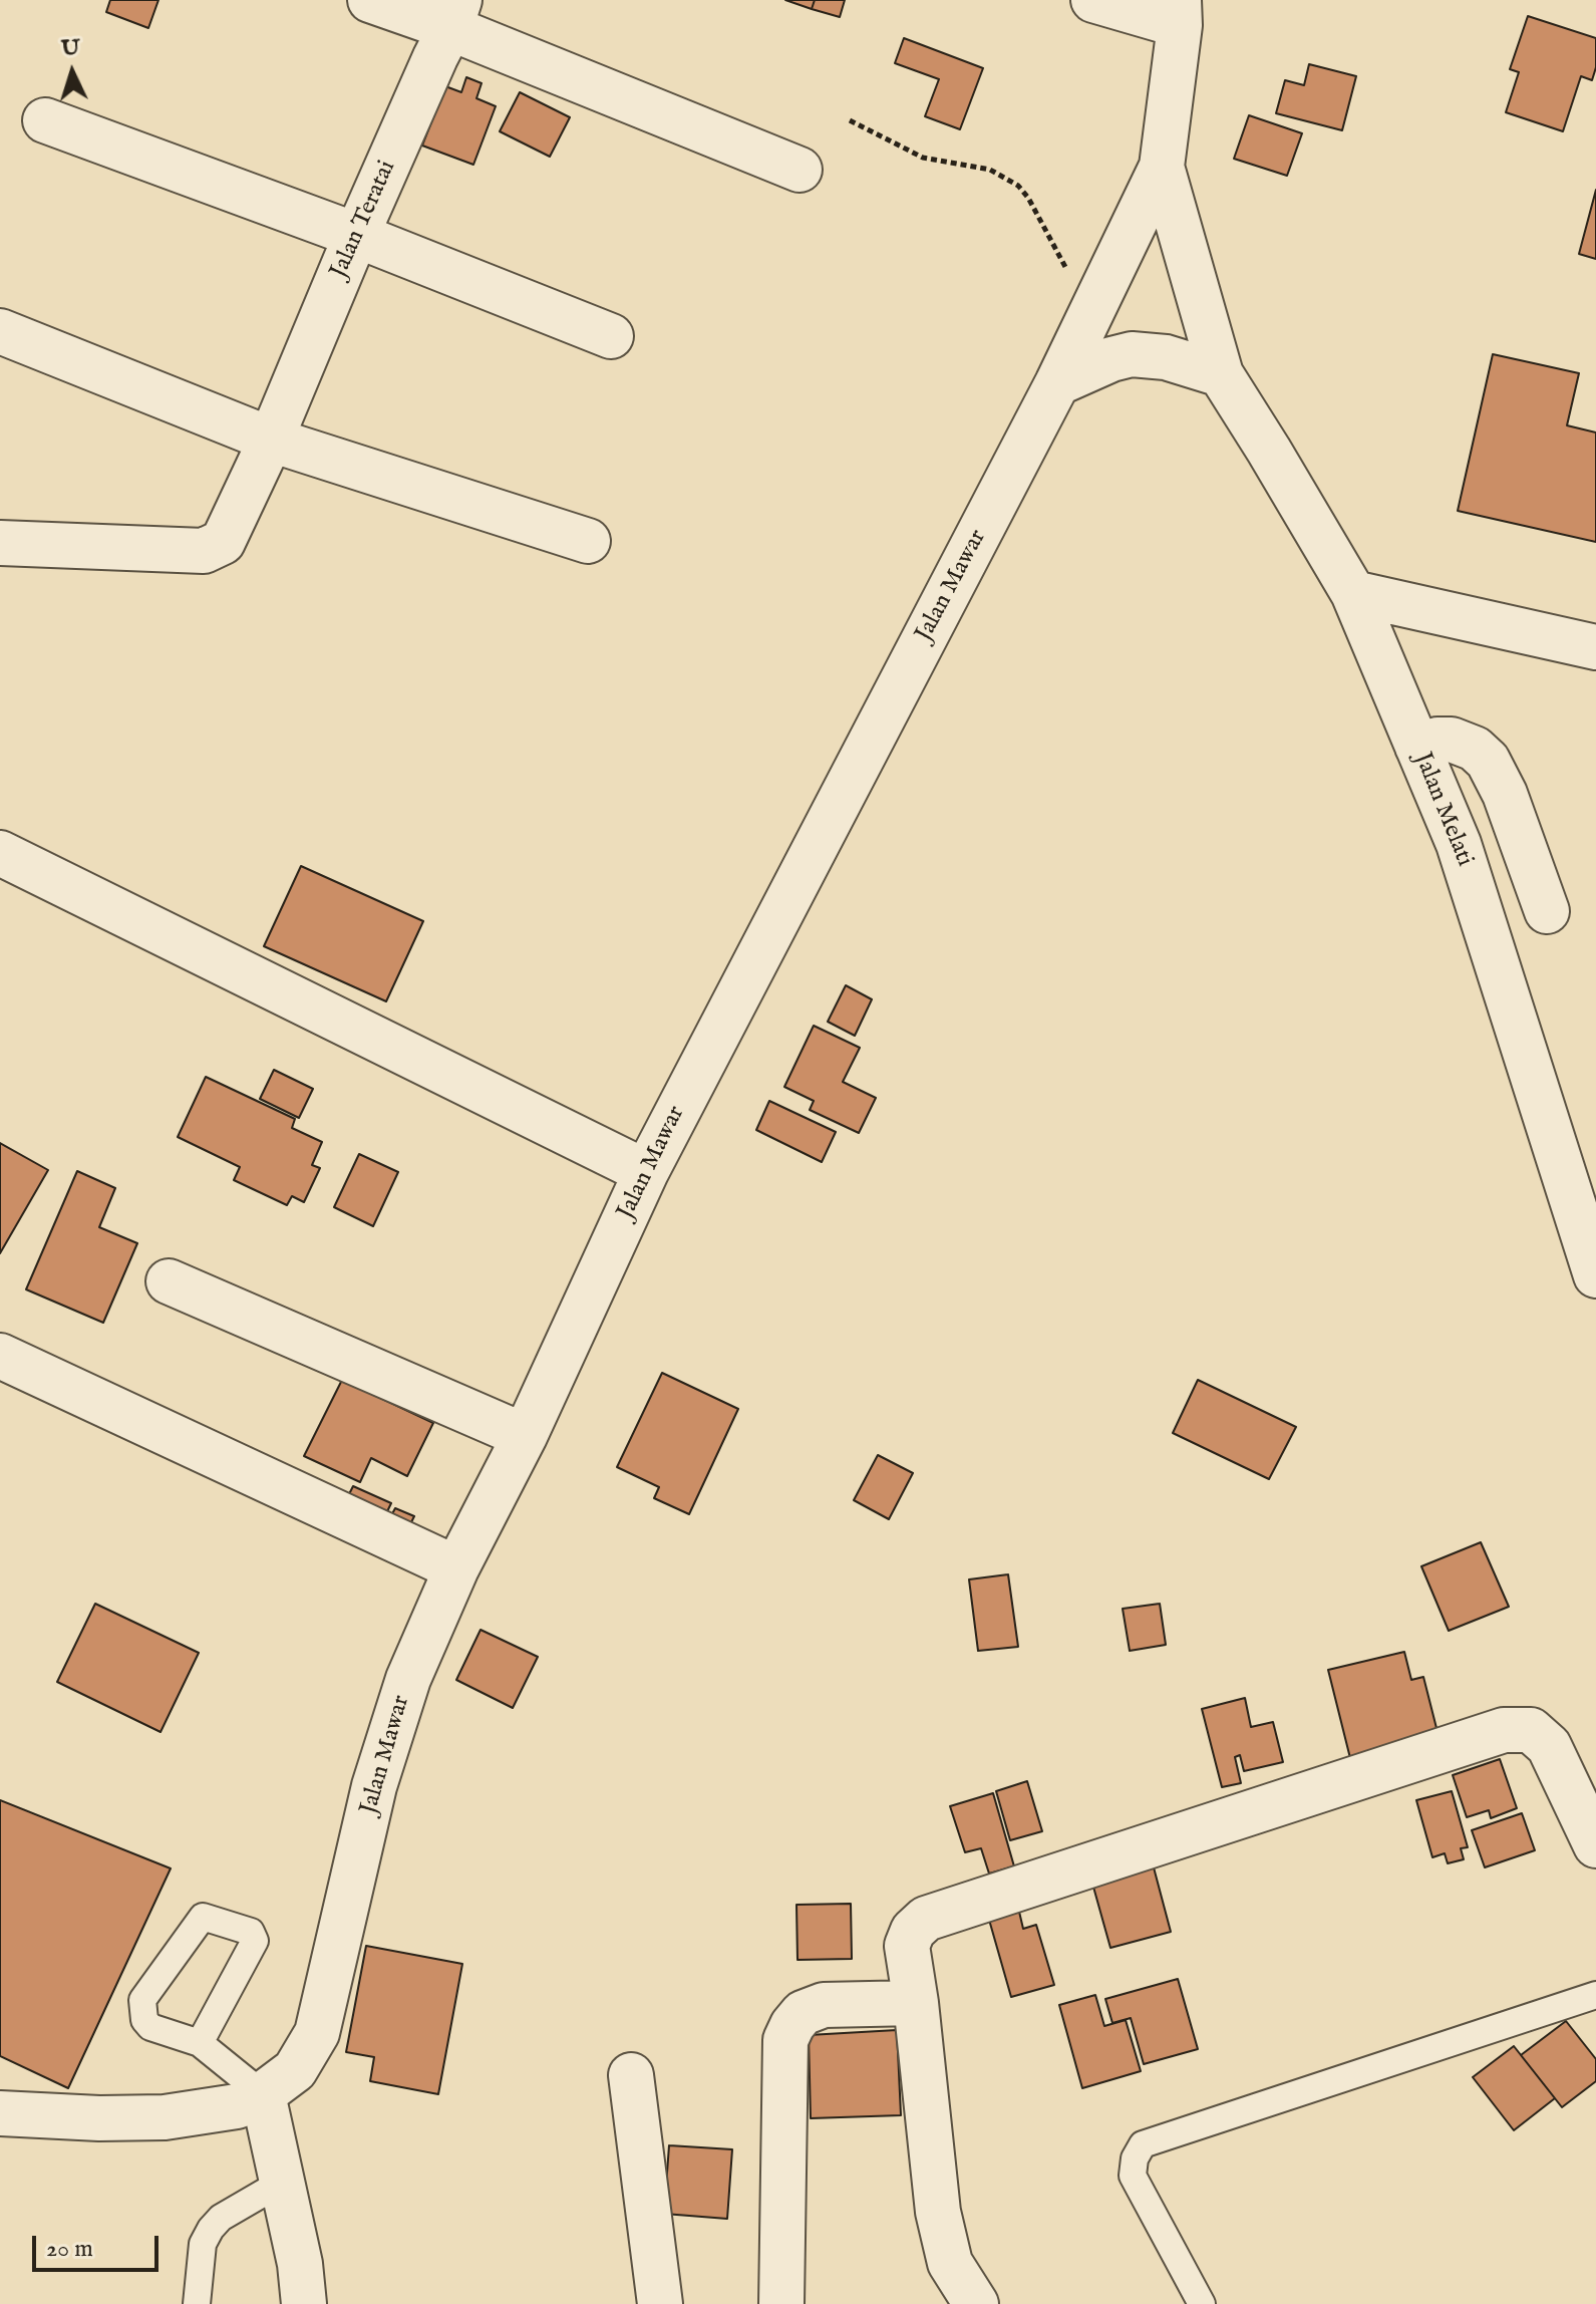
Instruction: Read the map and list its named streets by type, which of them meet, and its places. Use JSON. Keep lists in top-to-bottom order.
{
  "streets": {
    "street": ["Jalan Teratai", "Jalan Mawar", "Jalan Melati"]
  },
  "crossings": [
    ["Jalan Mawar", "Jalan Melati"]
  ],
  "scale_bar": "20 m",
  "north": "top"
}
